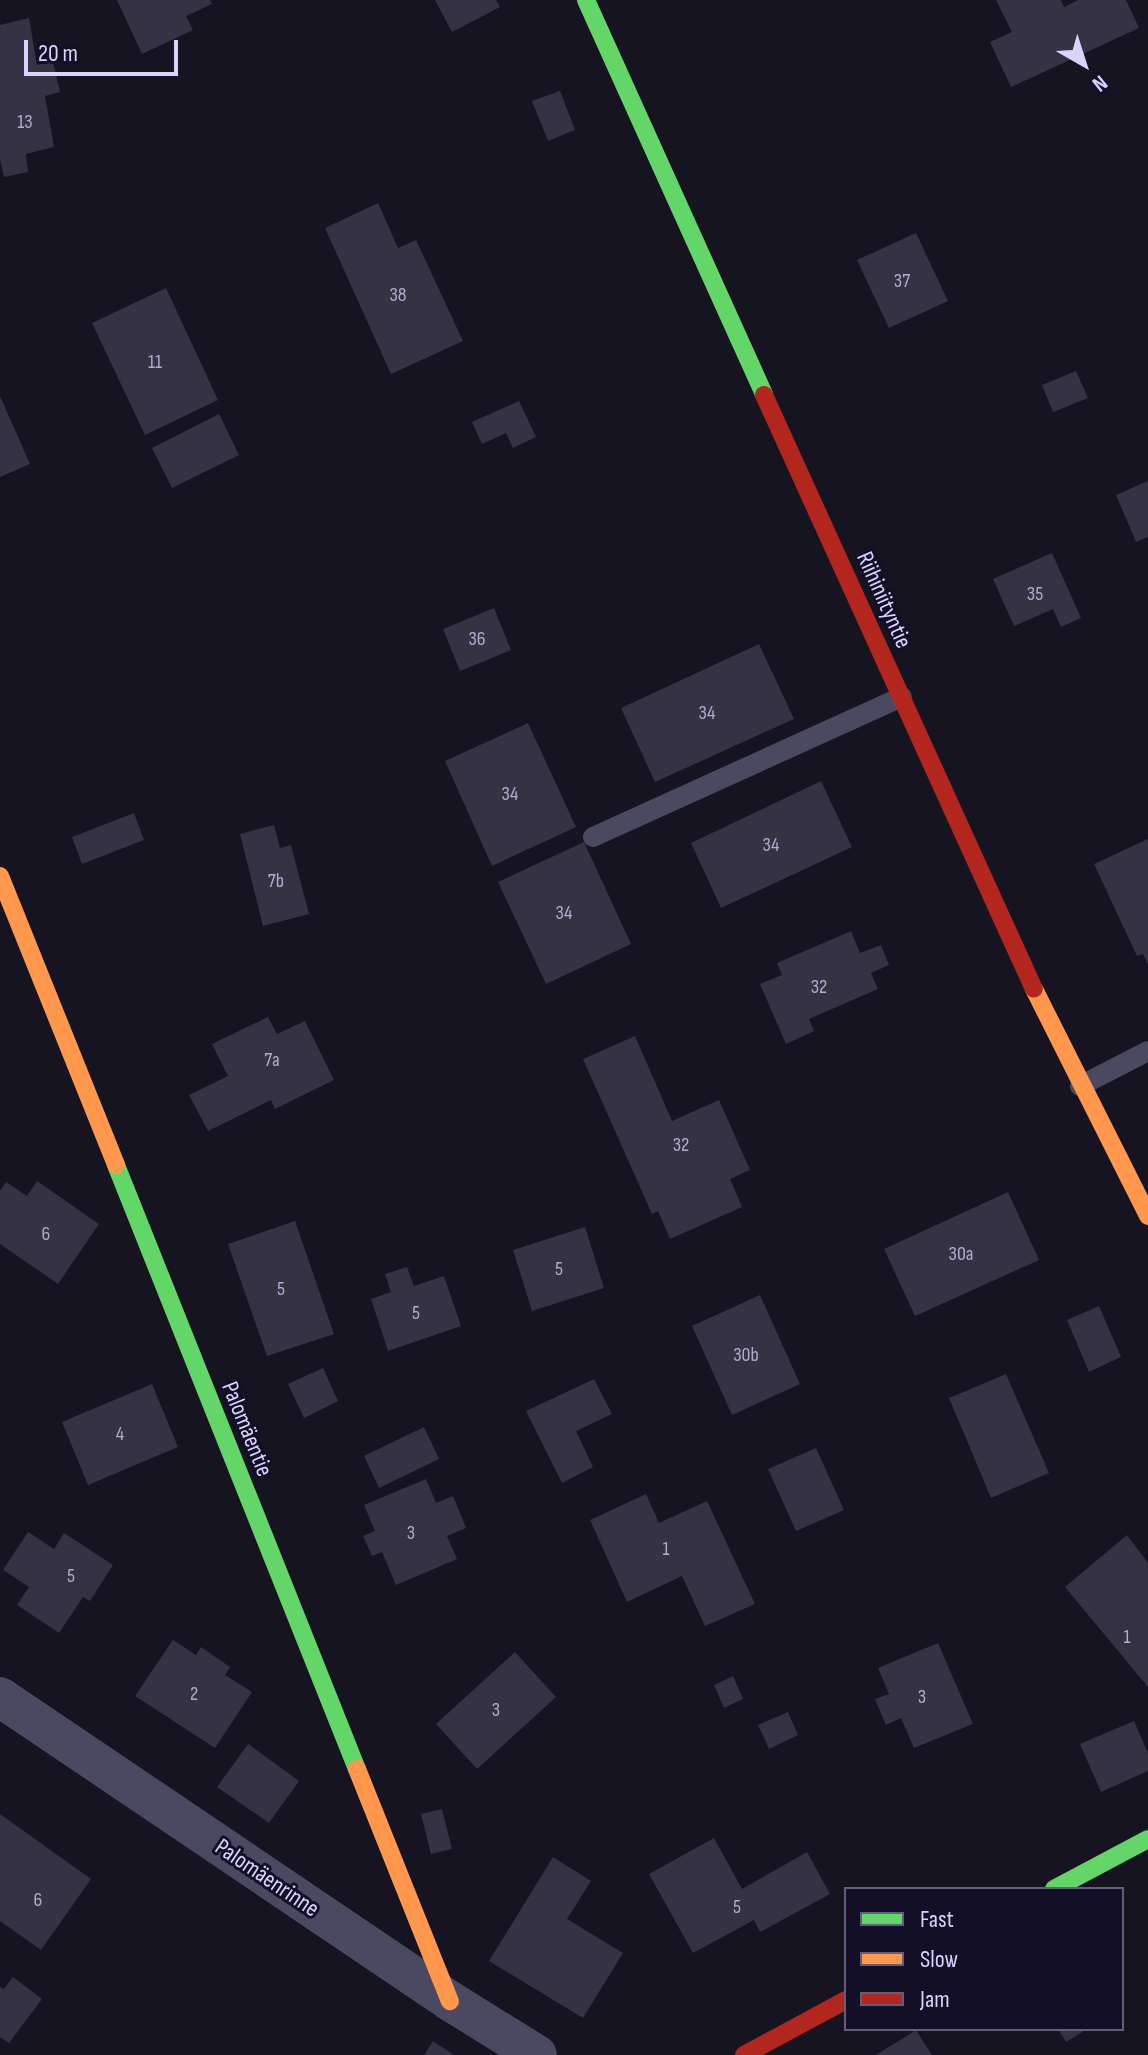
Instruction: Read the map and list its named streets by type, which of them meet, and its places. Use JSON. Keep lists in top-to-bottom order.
{
  "streets": {
    "street": ["Riihiniityntie", "Palomäentie", "Palomäenrinne"]
  },
  "crossings": [
    ["Palomäentie", "Palomäenrinne"]
  ],
  "house_numbers": [
    "13",
    "37",
    "38",
    "11",
    "35",
    "36",
    "34",
    "34",
    "34",
    "7b",
    "34",
    "32",
    "7a",
    "32",
    "6",
    "30a",
    "5",
    "5",
    "5",
    "30b",
    "4",
    "3",
    "1",
    "5",
    "1",
    "2",
    "3",
    "3",
    "6",
    "5"
  ],
  "legend": ["Fast", "Slow", "Jam"],
  "scale_bar": "20 m",
  "north": "bottom right"
}
